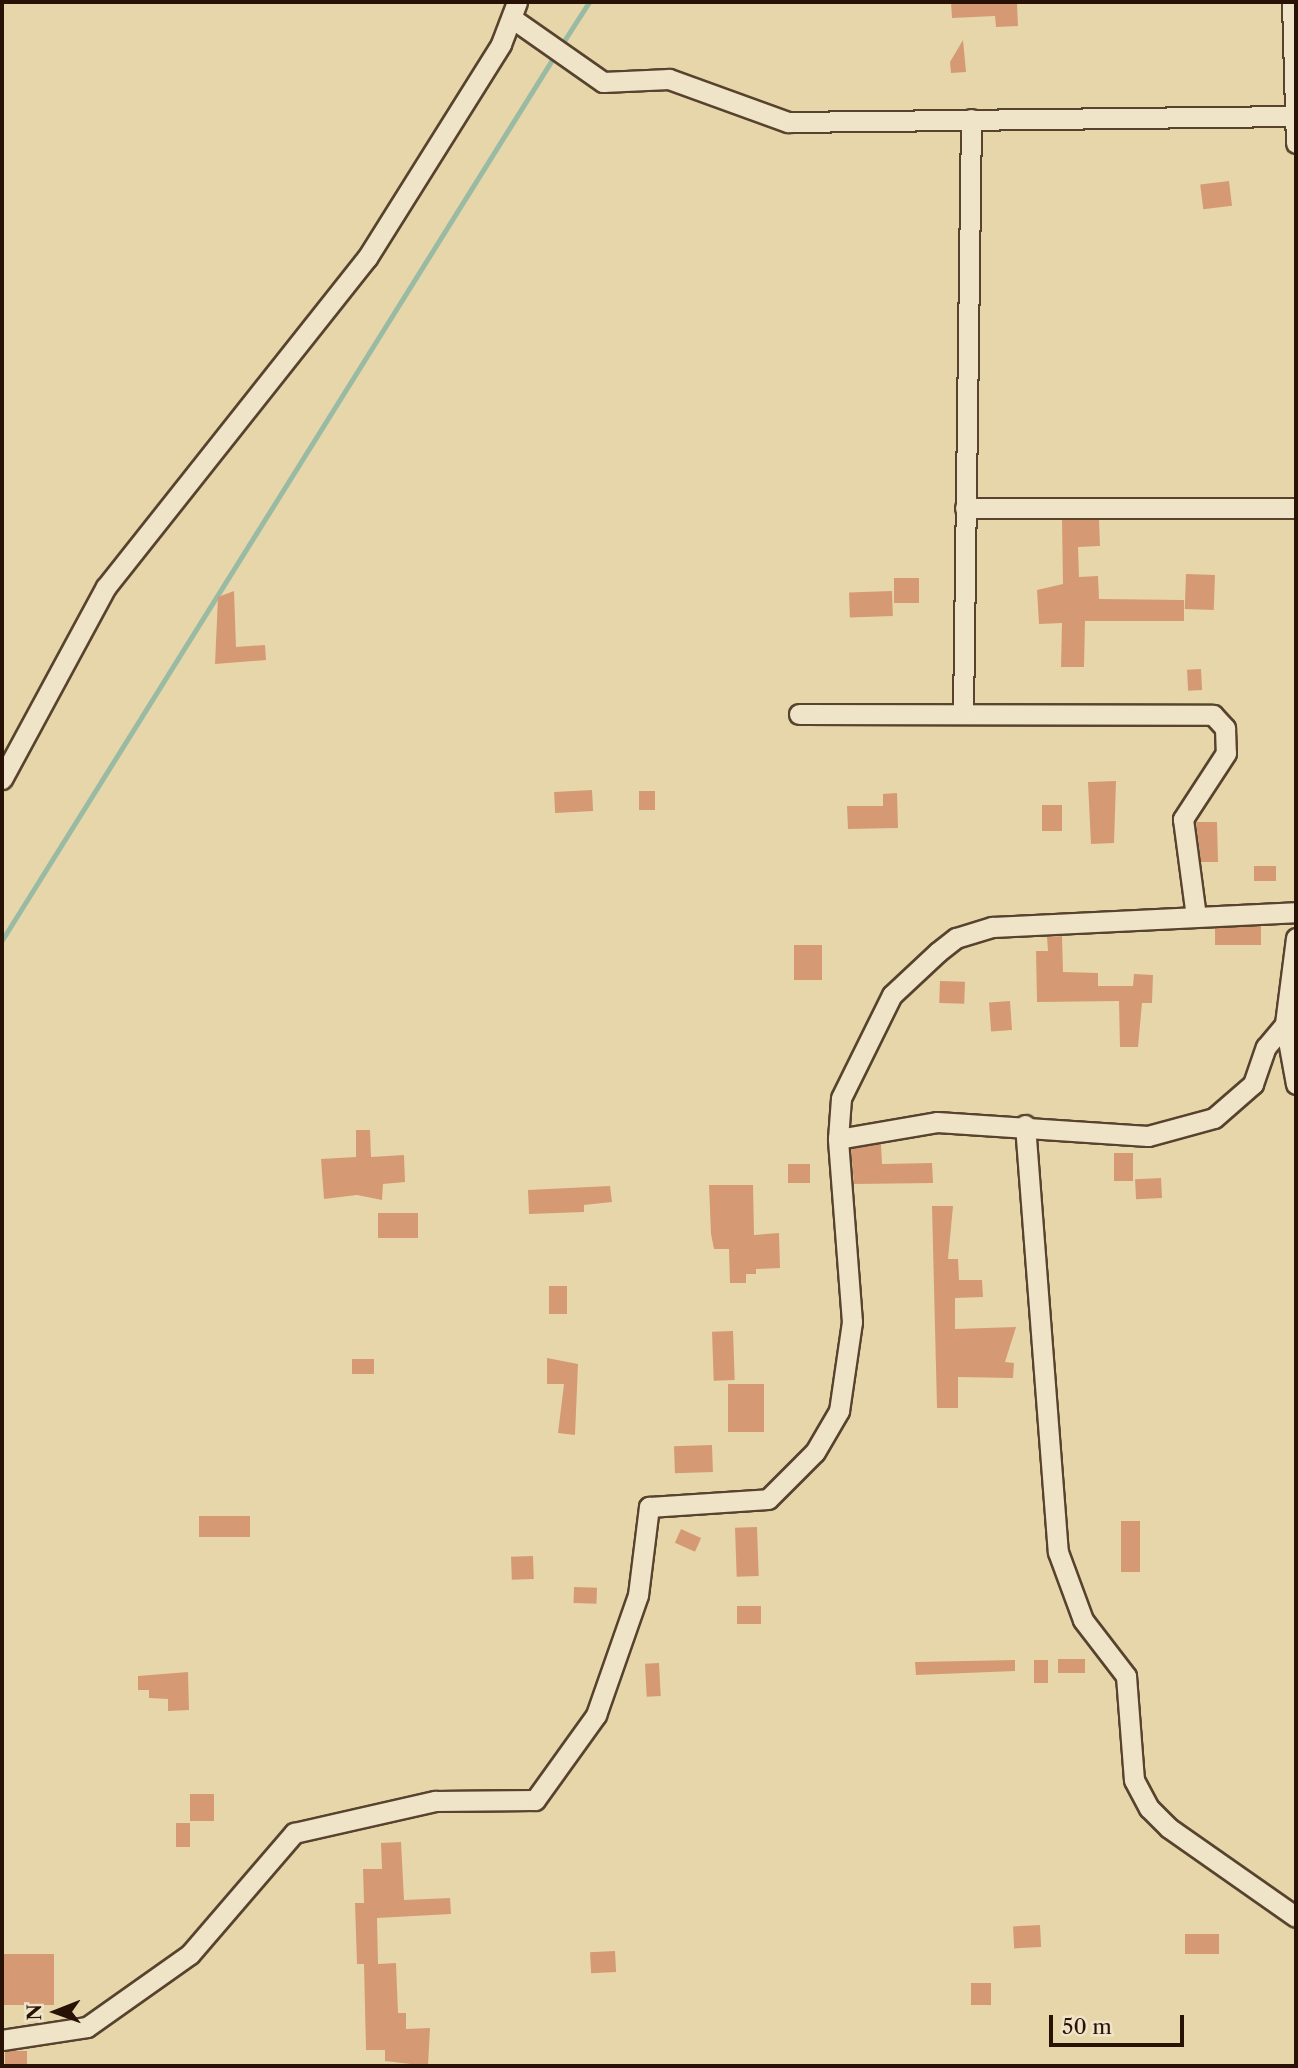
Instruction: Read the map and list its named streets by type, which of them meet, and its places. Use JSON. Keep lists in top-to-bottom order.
{
  "scale_bar": "50 m",
  "north": "left"
}
